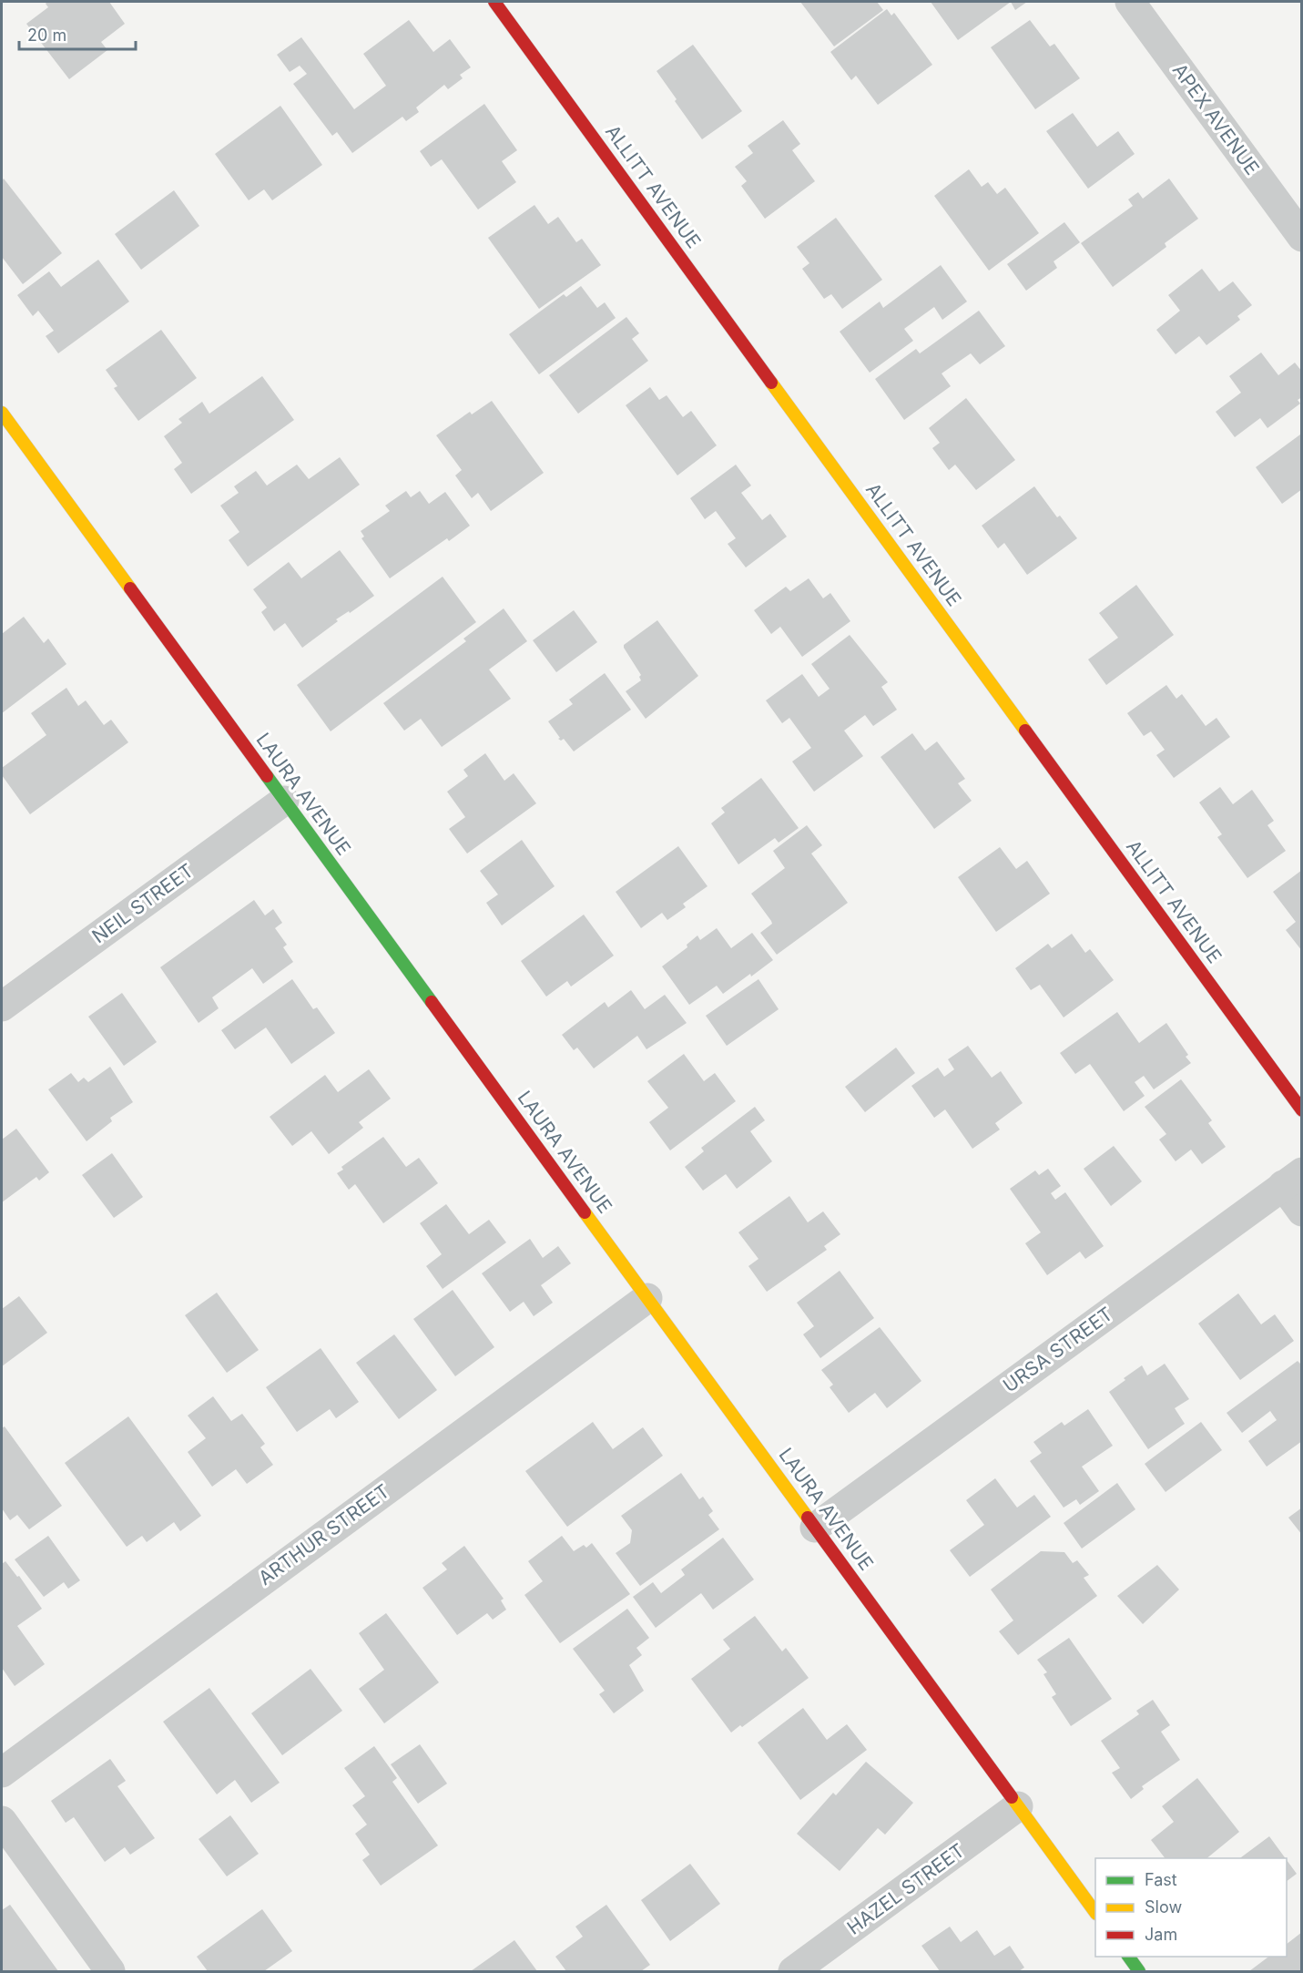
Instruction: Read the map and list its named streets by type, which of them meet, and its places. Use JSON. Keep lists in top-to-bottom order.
{
  "streets": {
    "street": [
      "APEX AVENUE",
      "ALLITT AVENUE",
      "LAURA AVENUE",
      "NEIL STREET",
      "URSA STREET",
      "ARTHUR STREET",
      "HAZEL STREET"
    ]
  },
  "crossings": [
    ["LAURA AVENUE", "NEIL STREET"],
    ["LAURA AVENUE", "URSA STREET"],
    ["LAURA AVENUE", "ARTHUR STREET"],
    ["LAURA AVENUE", "HAZEL STREET"]
  ],
  "legend": ["Fast", "Slow", "Jam"],
  "scale_bar": "20 m"
}
